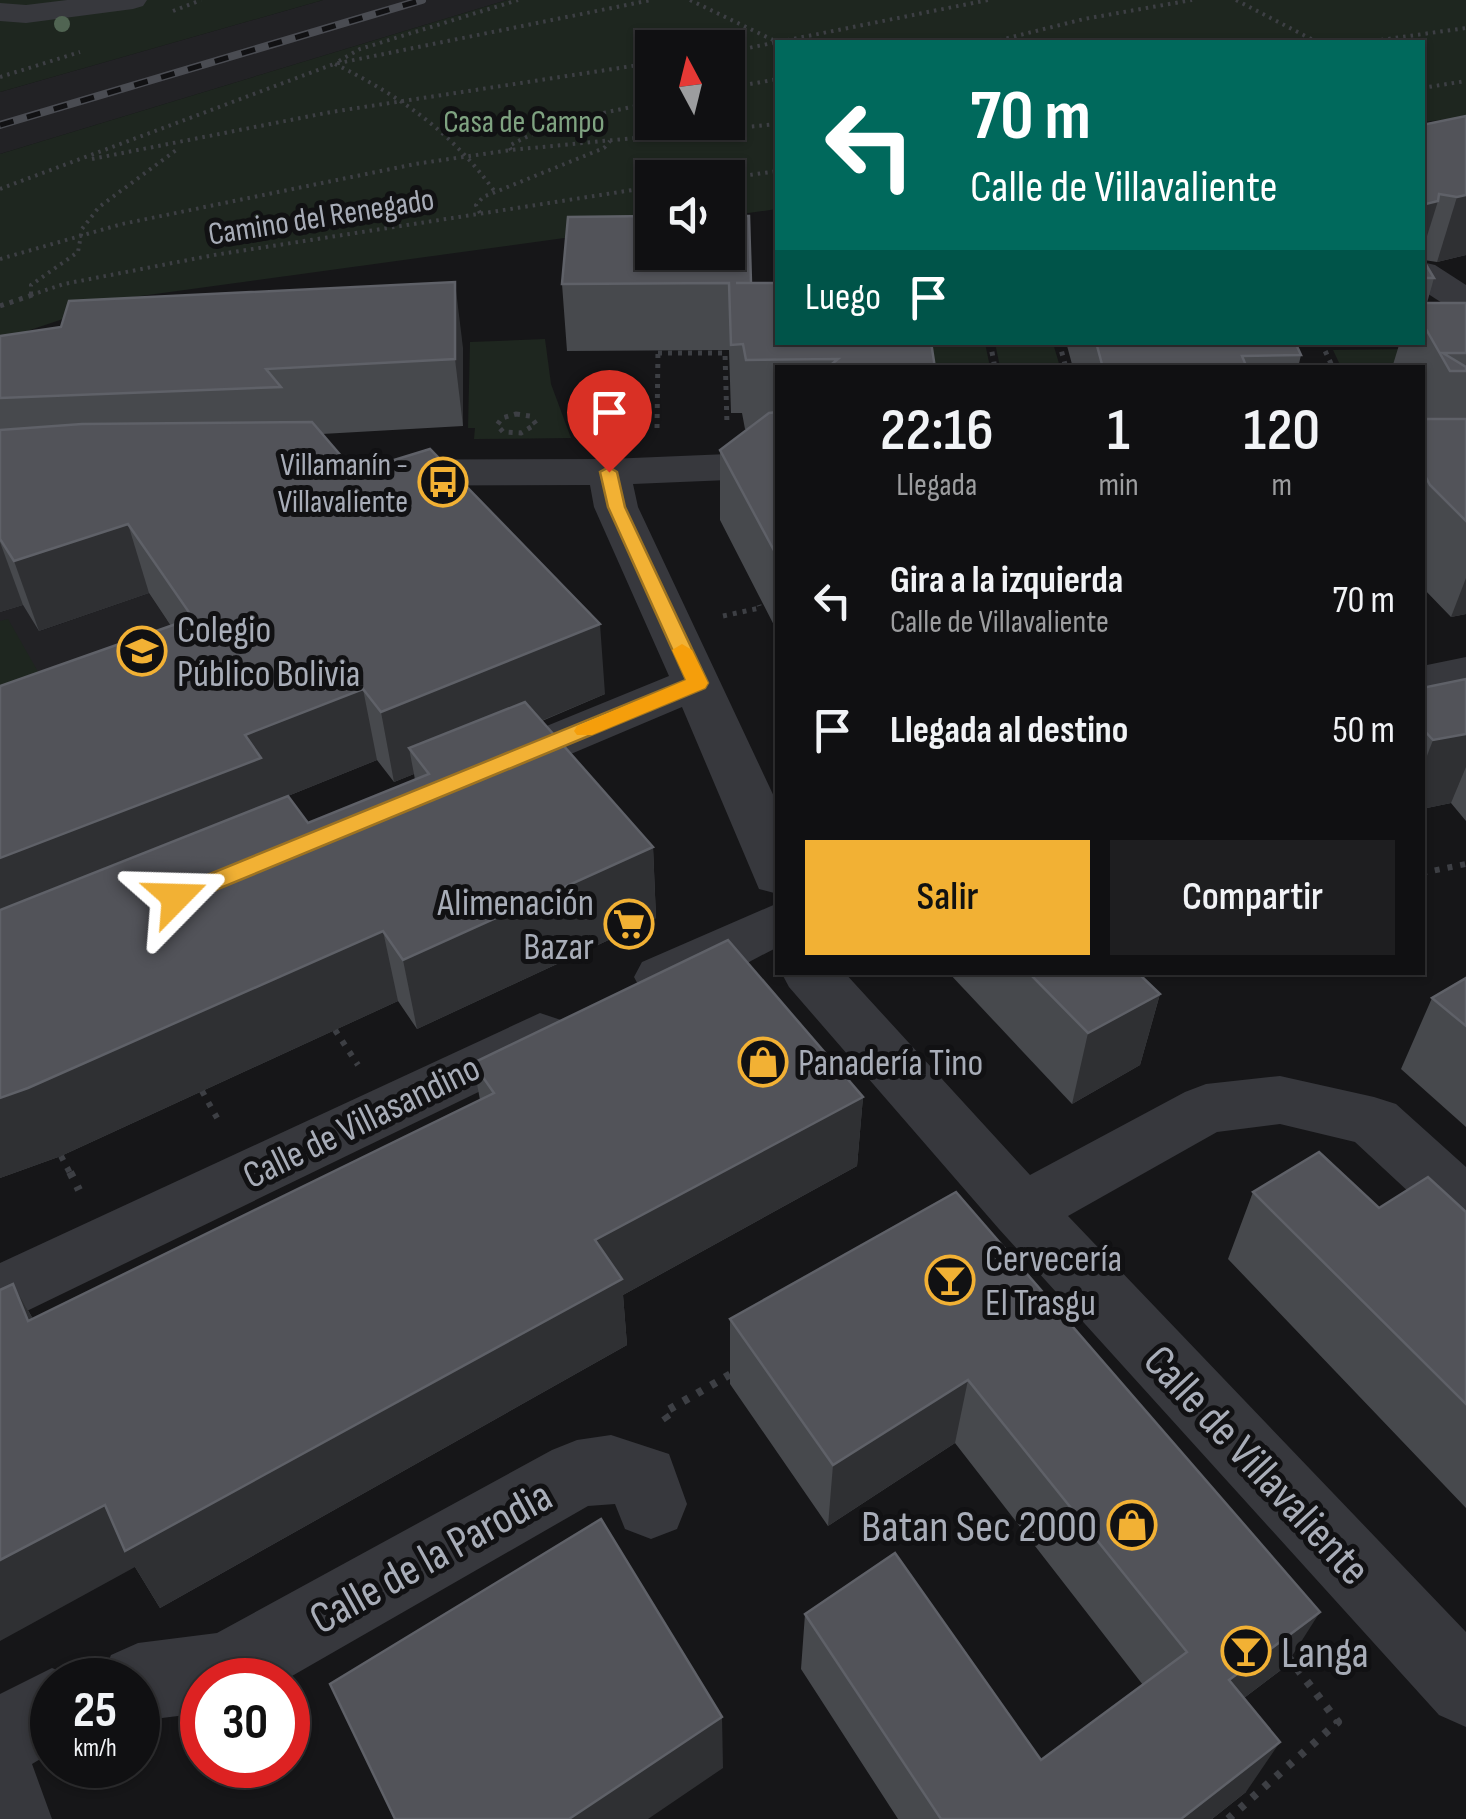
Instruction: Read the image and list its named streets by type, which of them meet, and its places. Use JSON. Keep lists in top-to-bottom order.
{
  "streets": {
    "street": ["Calle de Villasandino", "Calle de Villavaliente", "Calle de la Parodia"],
    "path": ["Camino del Renegado"]
  },
  "parks": ["Casa de Campo"],
  "places": {
    "bus stop": ["Villamanín - Villavaliente"],
    "school or university": ["Colegio Público Bolivia"],
    "supermarket": ["Alimenación Bazar"],
    "shop": ["Panadería Tino", "Batan Sec 2000"],
    "bar": ["Cervecería El Trasgu", "Langa"]
  },
  "north": "top",
  "page": {
    "turn": ["70 m", "Calle de Villavaliente"],
    "then": "Luego",
    "eta": [
      "22:16",
      "Llegada",
      "1",
      "min",
      "120",
      "m"
    ],
    "list": [
      {
        "name": "Gira a la izquierda",
        "note": "Calle de Villavaliente",
        "value": "70 m"
      },
      {
        "name": "Llegada al destino",
        "value": "50 m"
      }
    ],
    "buttons": ["Salir", "Compartir"],
    "speed": "25 km/h",
    "limit": "30"
  }
}
